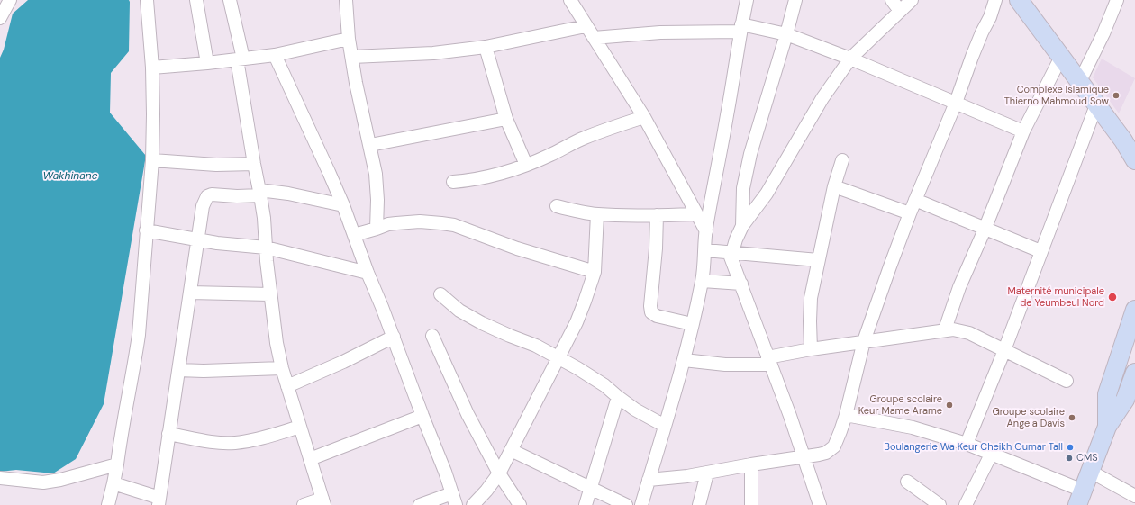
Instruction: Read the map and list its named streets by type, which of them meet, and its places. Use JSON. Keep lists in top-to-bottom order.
{
  "water": ["Wakhinane"],
  "places": [
    "Complexe Islamique Thierno Mahmoud Sow",
    "Maternité municipale de Yeumbeul Nord",
    "Groupe scolaire Keur Mame Arame",
    "Groupe scolaire Angela Davis",
    "Boulangerie Wa Keur Cheikh Oumar Tall",
    "CMS"
  ]
}
